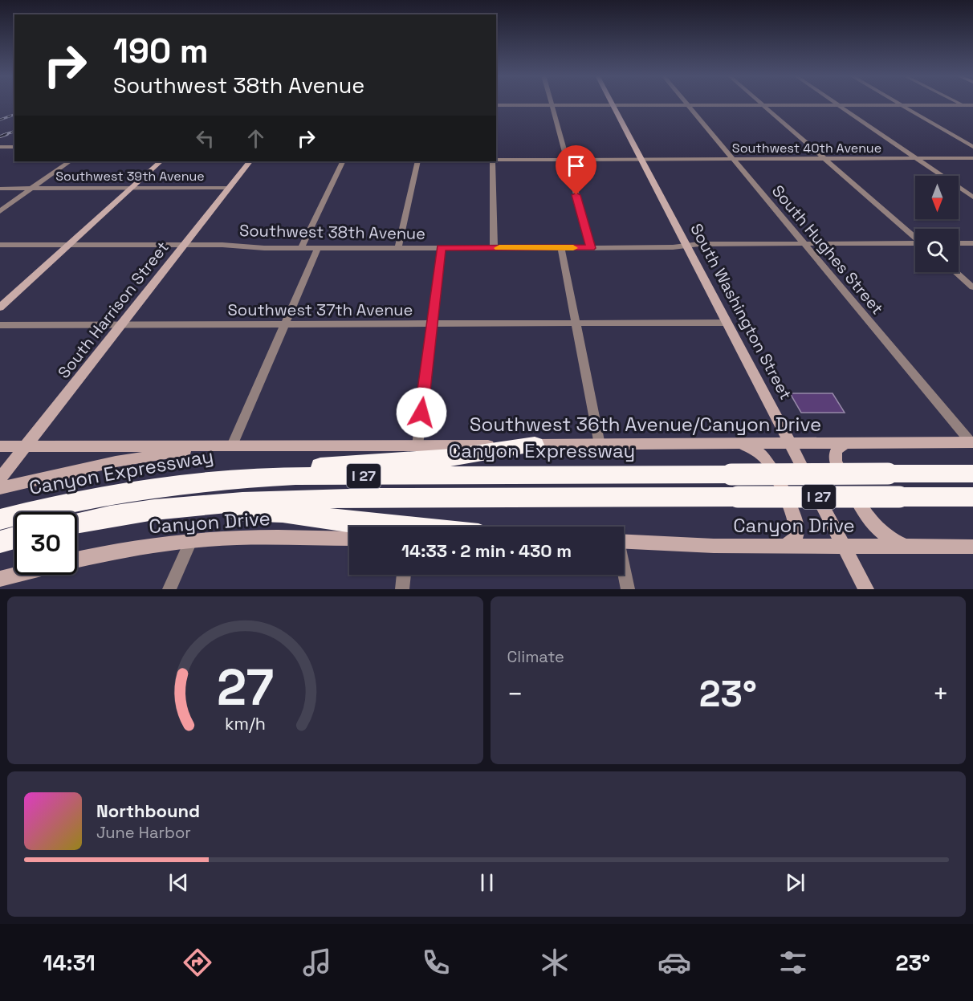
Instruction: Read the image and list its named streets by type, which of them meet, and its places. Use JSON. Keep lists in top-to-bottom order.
{
  "streets": {
    "highway": ["Canyon Expressway", "I 27"],
    "main road": [
      "South Harrison Street",
      "South Washington Street",
      "Southwest 36th Avenue/Canyon Drive",
      "Canyon Drive"
    ],
    "street": [
      "Southwest 40th Avenue",
      "Southwest 39th Avenue",
      "Southwest 38th Avenue",
      "South Hughes Street",
      "Southwest 37th Avenue"
    ]
  },
  "crossings": [
    ["Southwest 40th Avenue", "South Hughes Street"],
    ["Southwest 40th Avenue", "South Washington Street"],
    ["Southwest 39th Avenue", "South Harrison Street"],
    ["Southwest 38th Avenue", "South Hughes Street"],
    ["Southwest 38th Avenue", "South Harrison Street"],
    ["Southwest 38th Avenue", "South Washington Street"],
    ["South Hughes Street", "Southwest 36th Avenue/Canyon Drive"],
    ["South Harrison Street", "Southwest 37th Avenue"],
    ["Southwest 37th Avenue", "South Washington Street"],
    ["South Washington Street", "Southwest 36th Avenue/Canyon Drive"],
    ["South Washington Street", "Canyon Drive"]
  ],
  "north": "bottom",
  "page": {
    "turn": ["190 m", "Southwest 38th Avenue"],
    "limit": "30",
    "trip": "14:33 · 2 min · 430 m",
    "tile": "Climate",
    "heat": ["−", "23°", "+"],
    "song": ["Northbound", "June Harbor"],
    "tabs": ["14:31", "23°"],
    "gauge": ["27", "km/h"]
  }
}
